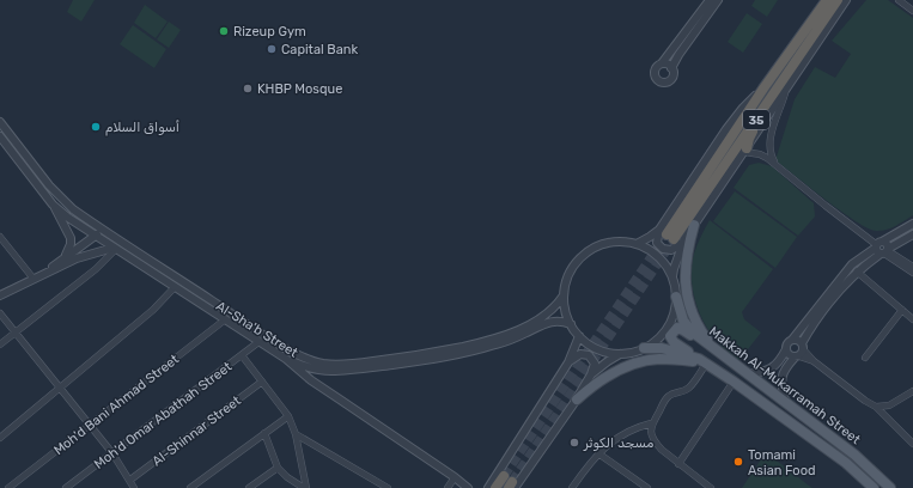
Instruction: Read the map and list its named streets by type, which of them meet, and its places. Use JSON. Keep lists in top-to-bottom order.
{
  "streets": {
    "highway": ["35"],
    "main road": ["Makkah Al-Mukarramah Street"],
    "street": [
      "Al-Sha'b Street",
      "Moh'd Bani Ahmad Street",
      "Moh'd Omar Abathah Street",
      "Al-Shinnar Street"
    ]
  },
  "crossings": [
    ["Al-Sha'b Street", "Makkah Al-Mukarramah Street"],
    ["Al-Sha'b Street", "Moh'd Bani Ahmad Street"],
    ["Al-Sha'b Street", "Moh'd Omar Abathah Street"]
  ],
  "places": [
    "Rizeup Gym",
    "Capital Bank",
    "KHBP Mosque",
    "أسواق السلام",
    "مسجد الكوثر",
    "Tomami Asian Food"
  ]
}
